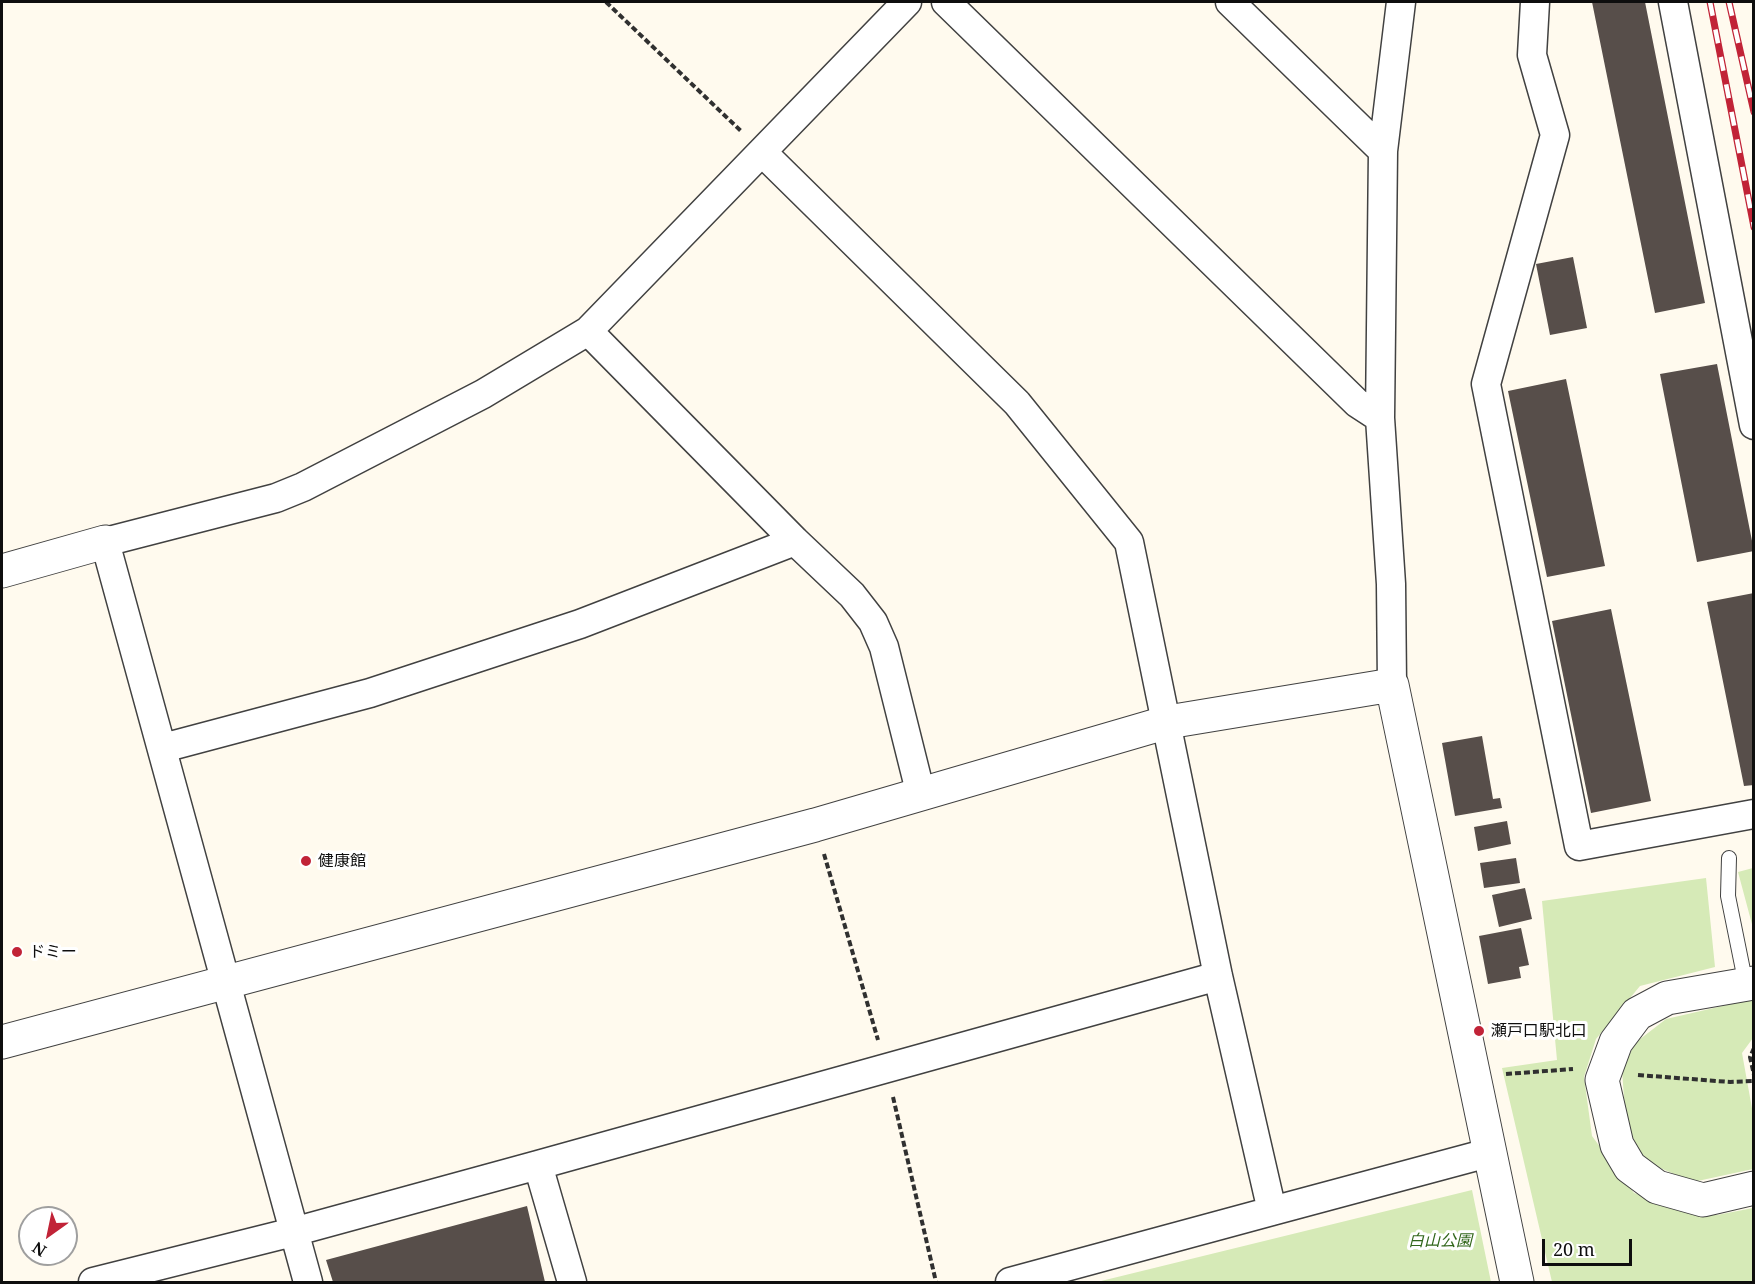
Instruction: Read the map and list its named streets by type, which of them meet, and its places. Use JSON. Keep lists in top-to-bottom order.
{
  "parks": ["白山公園"],
  "places": ["健康館", "ドミー", "瀬戸口駅北口"],
  "scale_bar": "20 m",
  "north": "bottom left"
}
